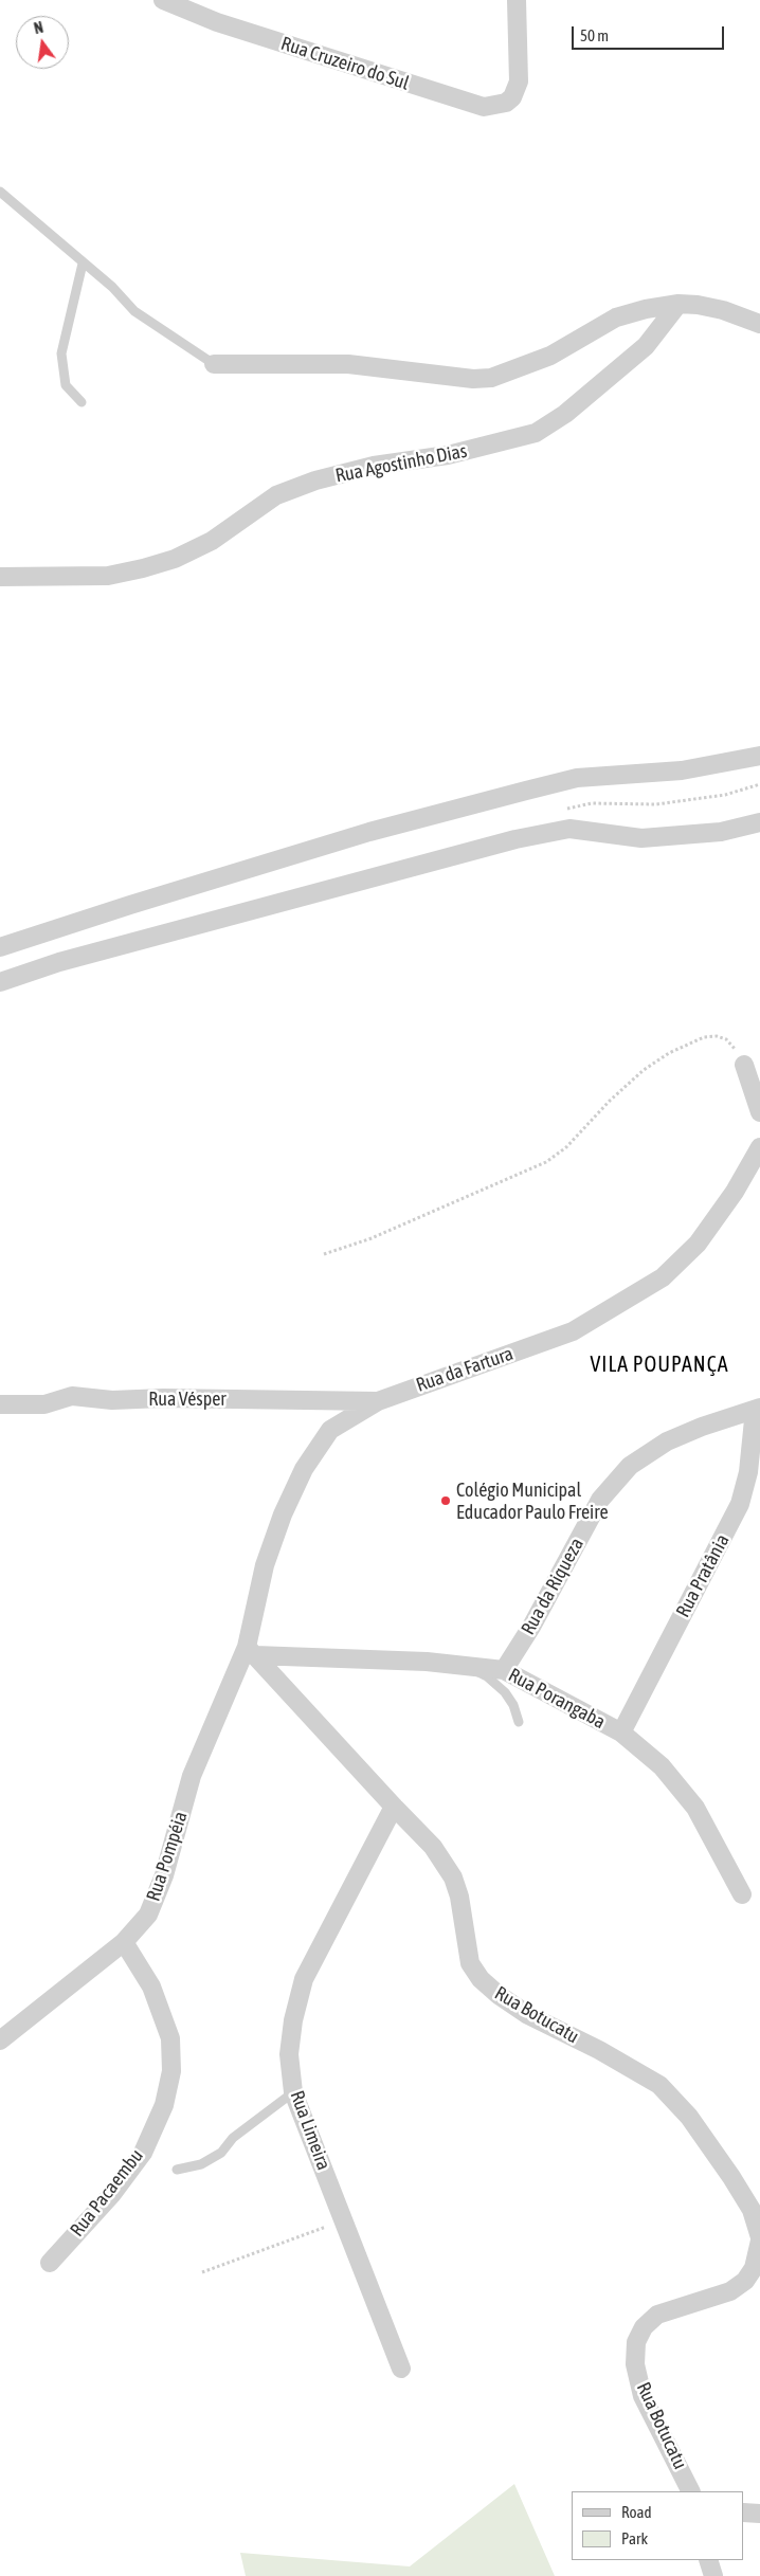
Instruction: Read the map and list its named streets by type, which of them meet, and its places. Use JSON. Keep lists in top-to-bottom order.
{
  "streets": {
    "street": [
      "Rua Cruzeiro do Sul",
      "Rua Agostinho Dias",
      "Rua da Fartura",
      "Rua Vésper",
      "Rua Pratânia",
      "Rua da Riqueza",
      "Rua Porangaba",
      "Rua Pompéia",
      "Rua Botucatu",
      "Rua Limeira",
      "Rua Pacaembu"
    ]
  },
  "crossings": [
    ["Rua da Fartura", "Rua Vésper"],
    ["Rua da Fartura", "Rua Porangaba"],
    ["Rua da Fartura", "Rua Pompéia"],
    ["Rua da Fartura", "Rua Botucatu"],
    ["Rua Pratânia", "Rua da Riqueza"],
    ["Rua Pratânia", "Rua Porangaba"],
    ["Rua da Riqueza", "Rua Porangaba"],
    ["Rua Porangaba", "Rua Pompéia"],
    ["Rua Porangaba", "Rua Botucatu"],
    ["Rua Pompéia", "Rua Botucatu"],
    ["Rua Pompéia", "Rua Pacaembu"],
    ["Rua Botucatu", "Rua Limeira"]
  ],
  "districts": ["VILA POUPANÇA"],
  "places": ["Colégio Municipal Educador Paulo Freire"],
  "legend": ["Road", "Park"],
  "scale_bar": "50 m",
  "north": "top"
}
